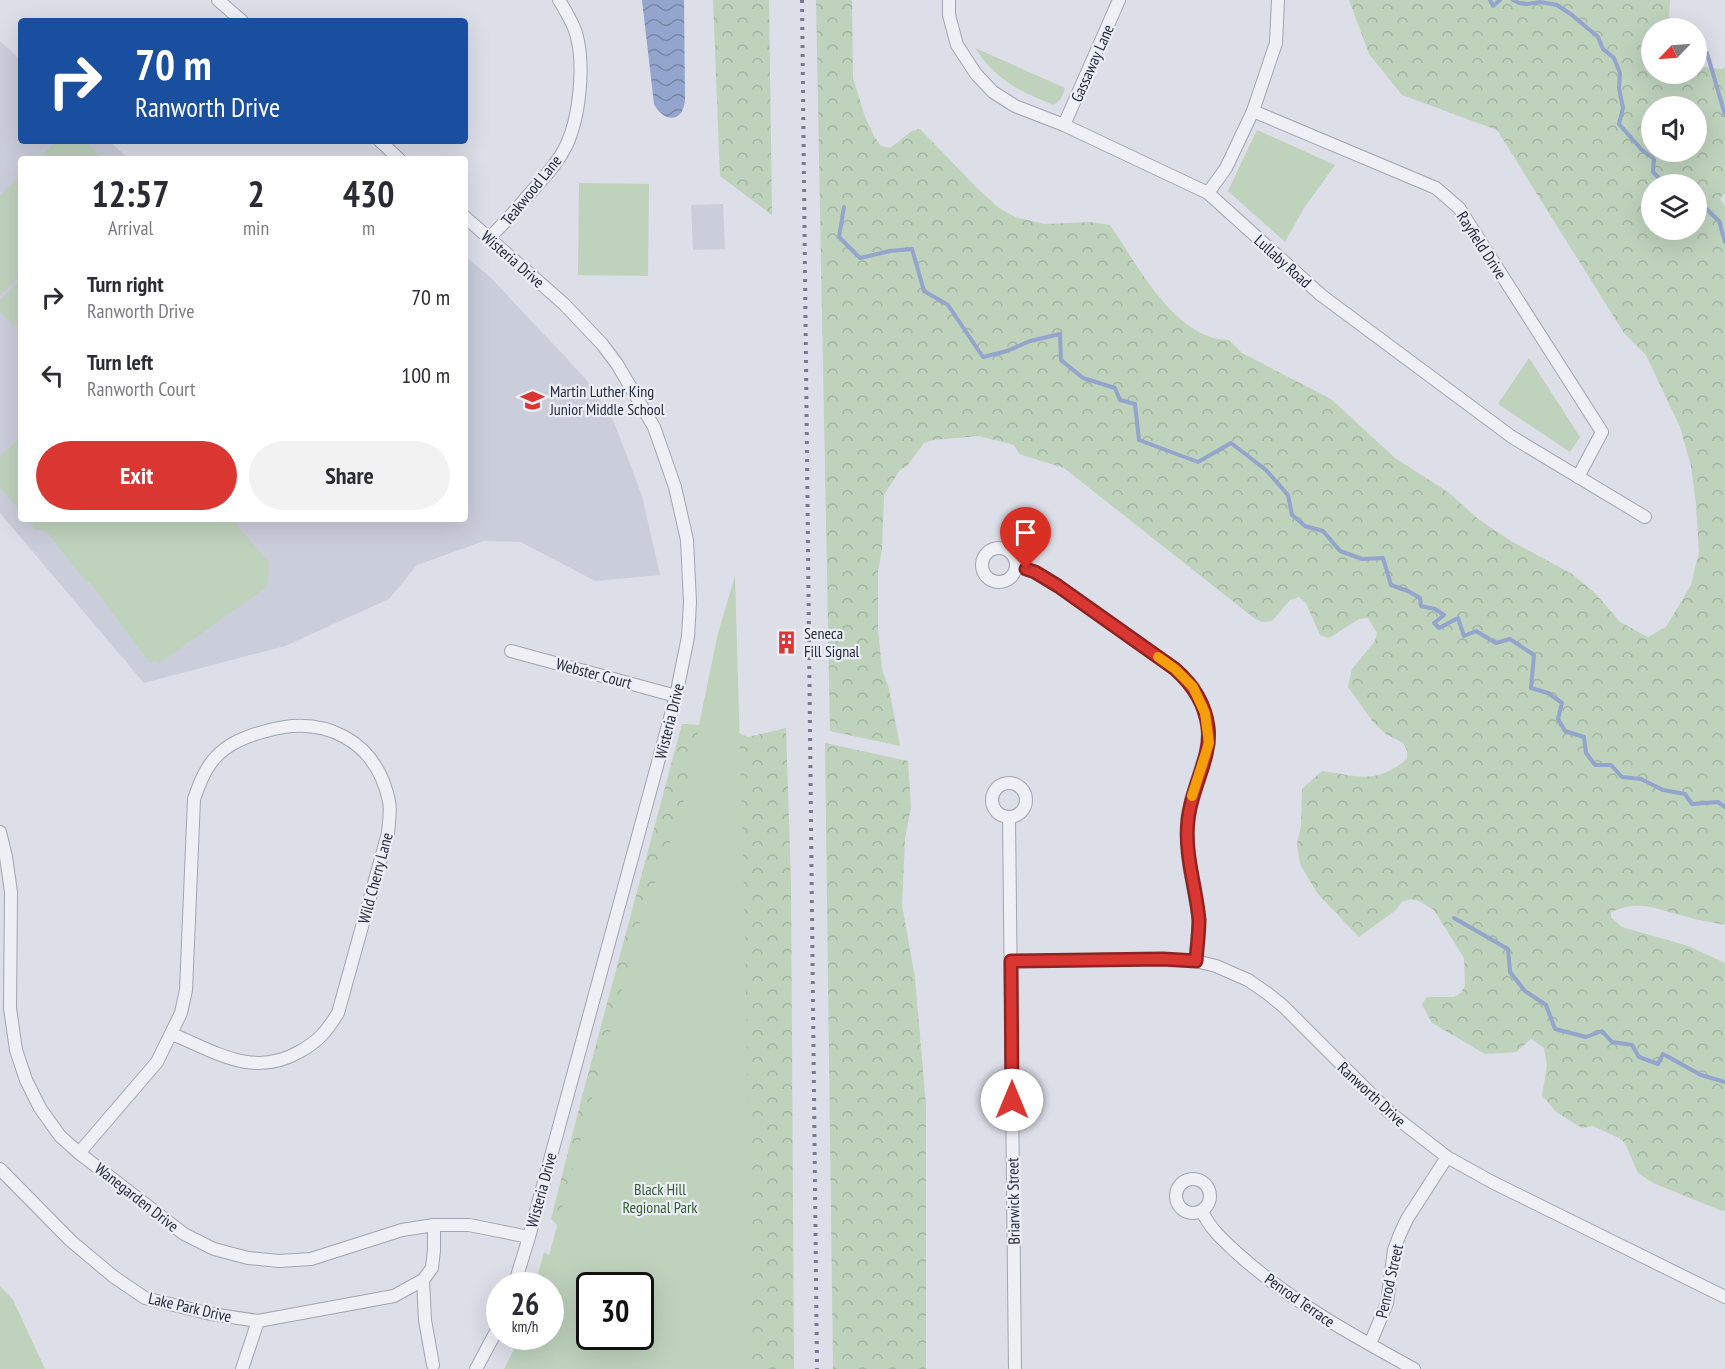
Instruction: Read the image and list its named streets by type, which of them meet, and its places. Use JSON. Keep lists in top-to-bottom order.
{
  "streets": {
    "street": [
      "Gassaway Lane",
      "Teakwood Lane",
      "Rayfield Drive",
      "Wisteria Drive",
      "Lullaby Road",
      "Webster Court",
      "Wild Cherry Lane",
      "Ranworth Drive",
      "Wanegarden Drive",
      "Briarwick Street",
      "Penrod Street",
      "Penrod Terrace",
      "Lake Park Drive"
    ]
  },
  "crossings": [
    ["Gassaway Lane", "Lullaby Road"],
    ["Teakwood Lane", "Wisteria Drive"],
    ["Rayfield Drive", "Lullaby Road"],
    ["Wisteria Drive", "Webster Court"],
    ["Wisteria Drive", "Wanegarden Drive"],
    ["Wild Cherry Lane", "Wanegarden Drive"],
    ["Ranworth Drive", "Briarwick Street"],
    ["Ranworth Drive", "Penrod Street"],
    ["Penrod Street", "Penrod Terrace"]
  ],
  "parks": ["Black Hill Regional Park"],
  "places": {
    "school or university": ["Martin Luther King Junior Middle School"],
    "building": ["Seneca Fill Signal"]
  },
  "north": "bottom left",
  "page": {
    "turn": ["70 m", "Ranworth Drive"],
    "eta": [
      "12:57",
      "Arrival",
      "2",
      "min",
      "430",
      "m"
    ],
    "list": [
      {
        "name": "Turn right",
        "note": "Ranworth Drive",
        "value": "70 m"
      },
      {
        "name": "Turn left",
        "note": "Ranworth Court",
        "value": "100 m"
      }
    ],
    "buttons": ["Exit", "Share"],
    "speed": "26 km/h",
    "limit": "30"
  }
}
